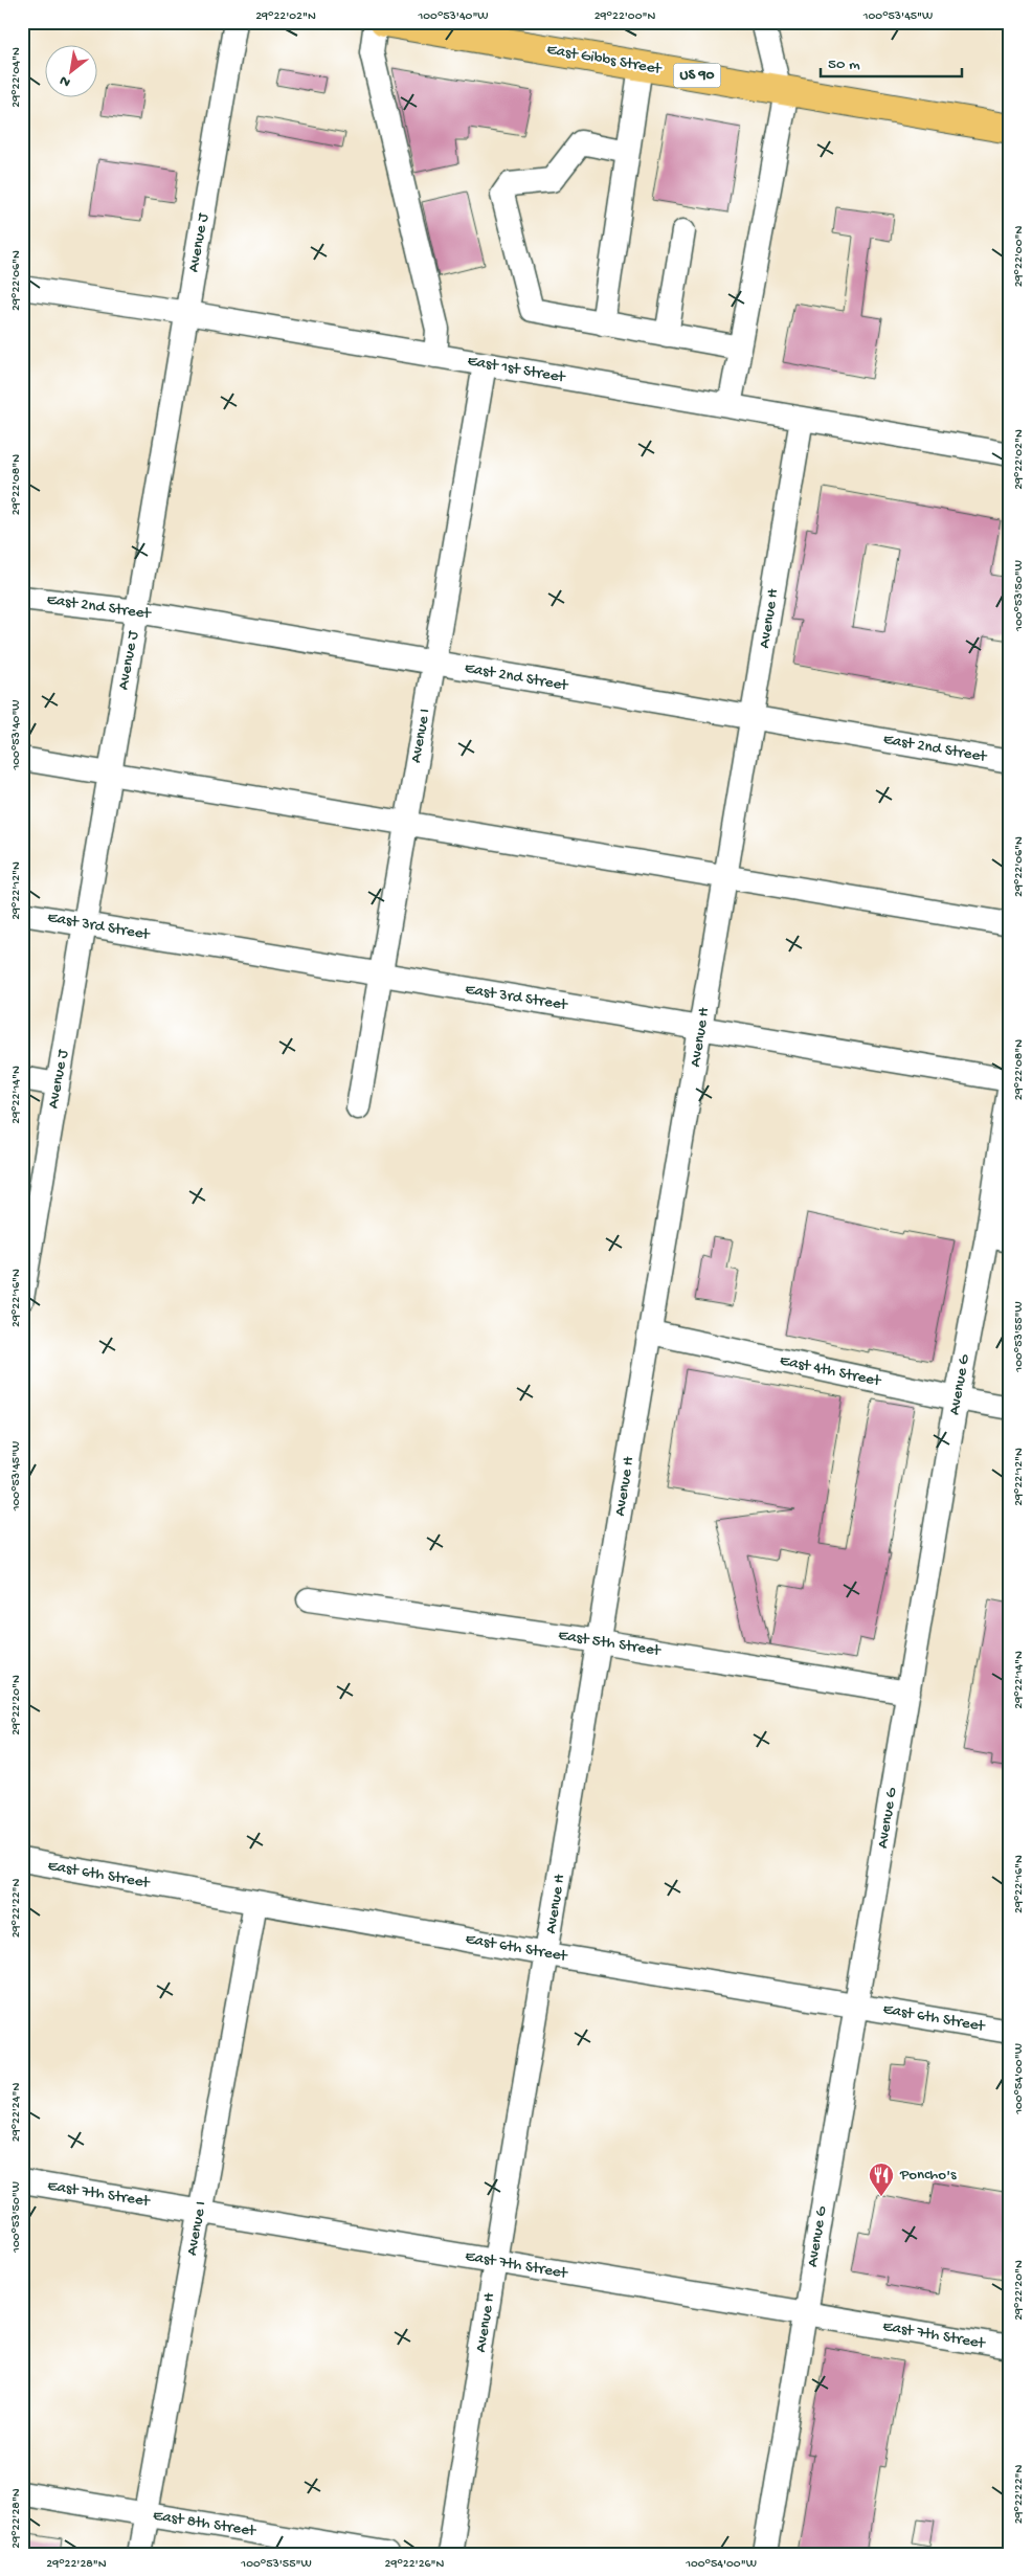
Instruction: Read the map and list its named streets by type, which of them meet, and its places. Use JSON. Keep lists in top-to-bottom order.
{
  "streets": {
    "highway": ["East Gibbs Street", "US 90"],
    "street": [
      "Avenue J",
      "East 1st Street",
      "East 2nd Street",
      "Avenue H",
      "Avenue I",
      "East 3rd Street",
      "East 4th Street",
      "Avenue G",
      "East 5th Street",
      "East 6th Street",
      "East 7th Street",
      "East 8th Street"
    ]
  },
  "crossings": [
    ["Avenue J", "East 1st Street"],
    ["Avenue J", "East 2nd Street"],
    ["Avenue J", "East 3rd Street"],
    ["East 1st Street", "Avenue H"],
    ["East 1st Street", "Avenue I"],
    ["East 2nd Street", "Avenue H"],
    ["East 2nd Street", "Avenue I"],
    ["Avenue H", "East 3rd Street"],
    ["Avenue H", "East 4th Street"],
    ["Avenue H", "East 5th Street"],
    ["Avenue H", "East 6th Street"],
    ["Avenue H", "East 7th Street"],
    ["Avenue I", "East 3rd Street"],
    ["Avenue I", "East 6th Street"],
    ["Avenue I", "East 7th Street"],
    ["Avenue I", "East 8th Street"],
    ["East 3rd Street", "Avenue G"],
    ["East 4th Street", "Avenue G"],
    ["Avenue G", "East 5th Street"],
    ["Avenue G", "East 6th Street"],
    ["Avenue G", "East 7th Street"]
  ],
  "places": {
    "restaurant": ["Poncho's"]
  },
  "scale_bar": "50 m",
  "north": "bottom left",
  "coordinates": [
    "29°22'02\"N",
    "100°53'40\"W",
    "29°22'00\"N",
    "100°53'45\"W",
    "29°22'04\"N",
    "29°22'06\"N",
    "29°22'08\"N",
    "100°53'50\"W",
    "29°22'12\"N",
    "29°22'14\"N",
    "29°22'16\"N",
    "100°53'55\"W",
    "29°22'20\"N",
    "29°22'22\"N",
    "100°54'00\"W",
    "29°22'24\"N",
    "29°22'28\"N",
    "29°22'26\"N"
  ]
}
